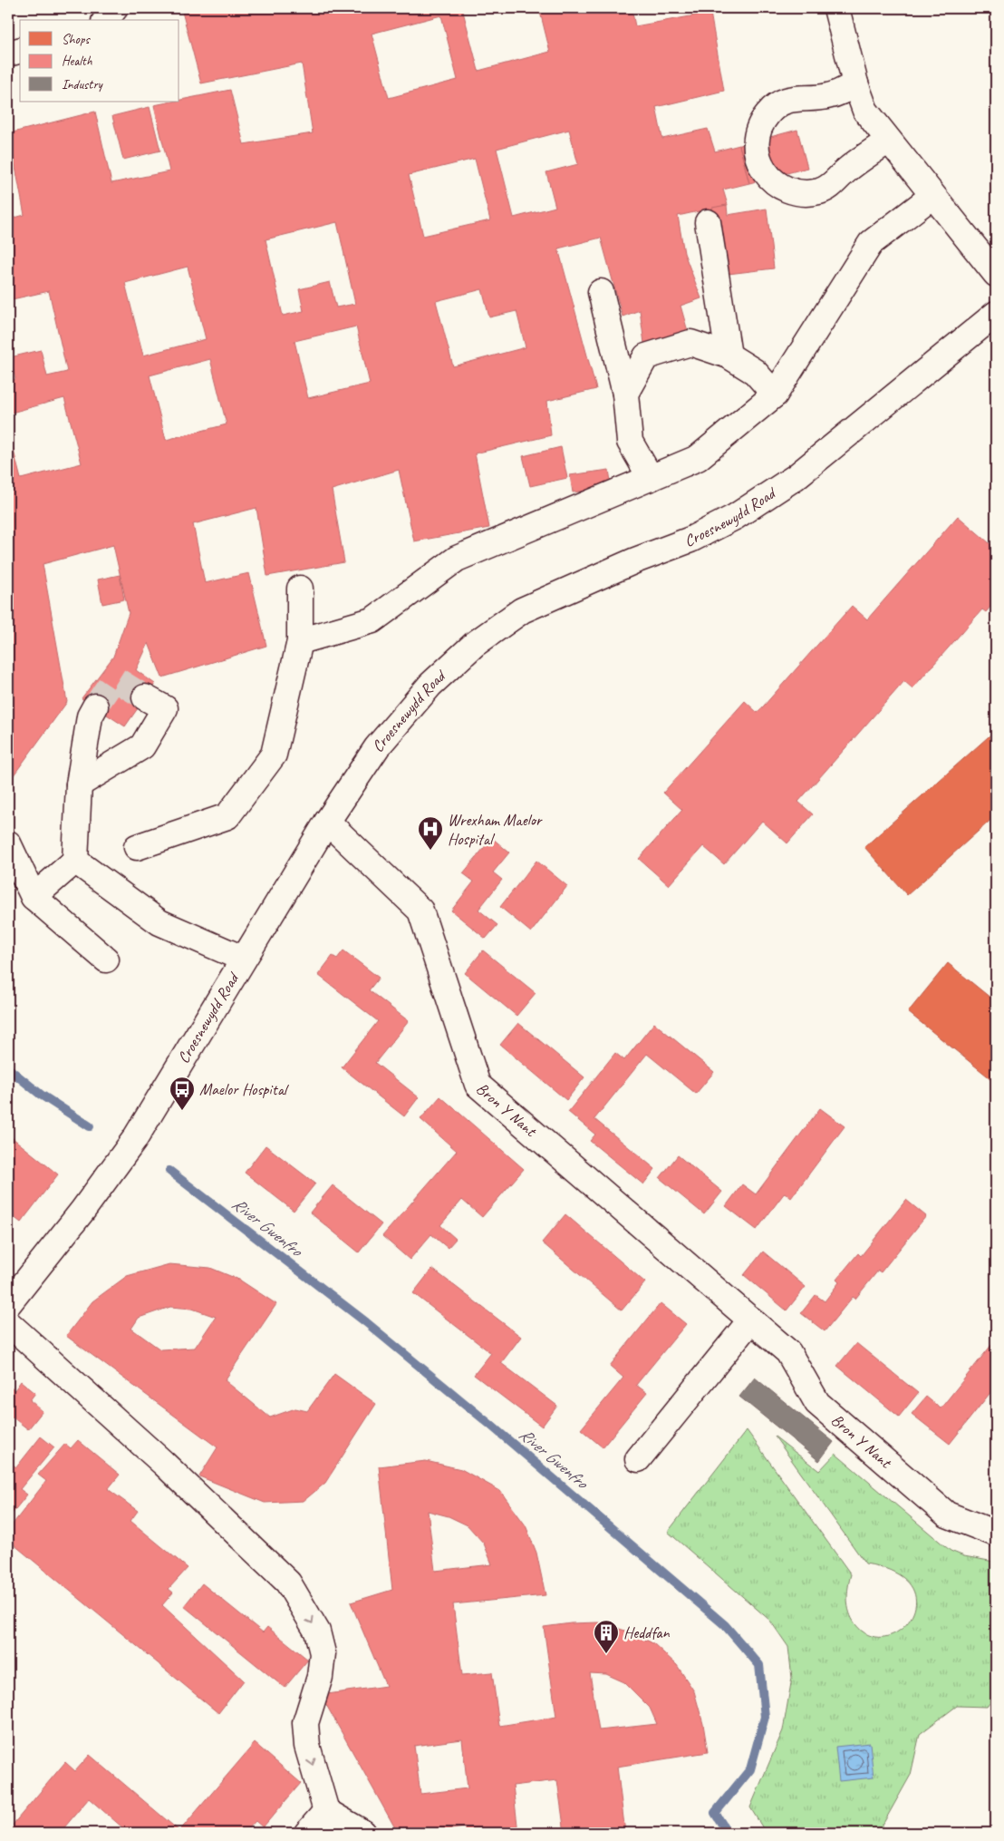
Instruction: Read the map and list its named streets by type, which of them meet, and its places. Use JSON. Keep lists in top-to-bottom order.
{
  "streets": {
    "street": ["Croesnewydd Road", "Bron Y Nant"]
  },
  "crossings": [
    ["Croesnewydd Road", "Bron Y Nant"]
  ],
  "water": ["River Gwenfro"],
  "places": {
    "hospital": ["Wrexham Maelor Hospital"],
    "bus stop": ["Maelor Hospital"],
    "building": ["Heddfan"]
  },
  "legend": ["Shops", "Health", "Industry"]
}
